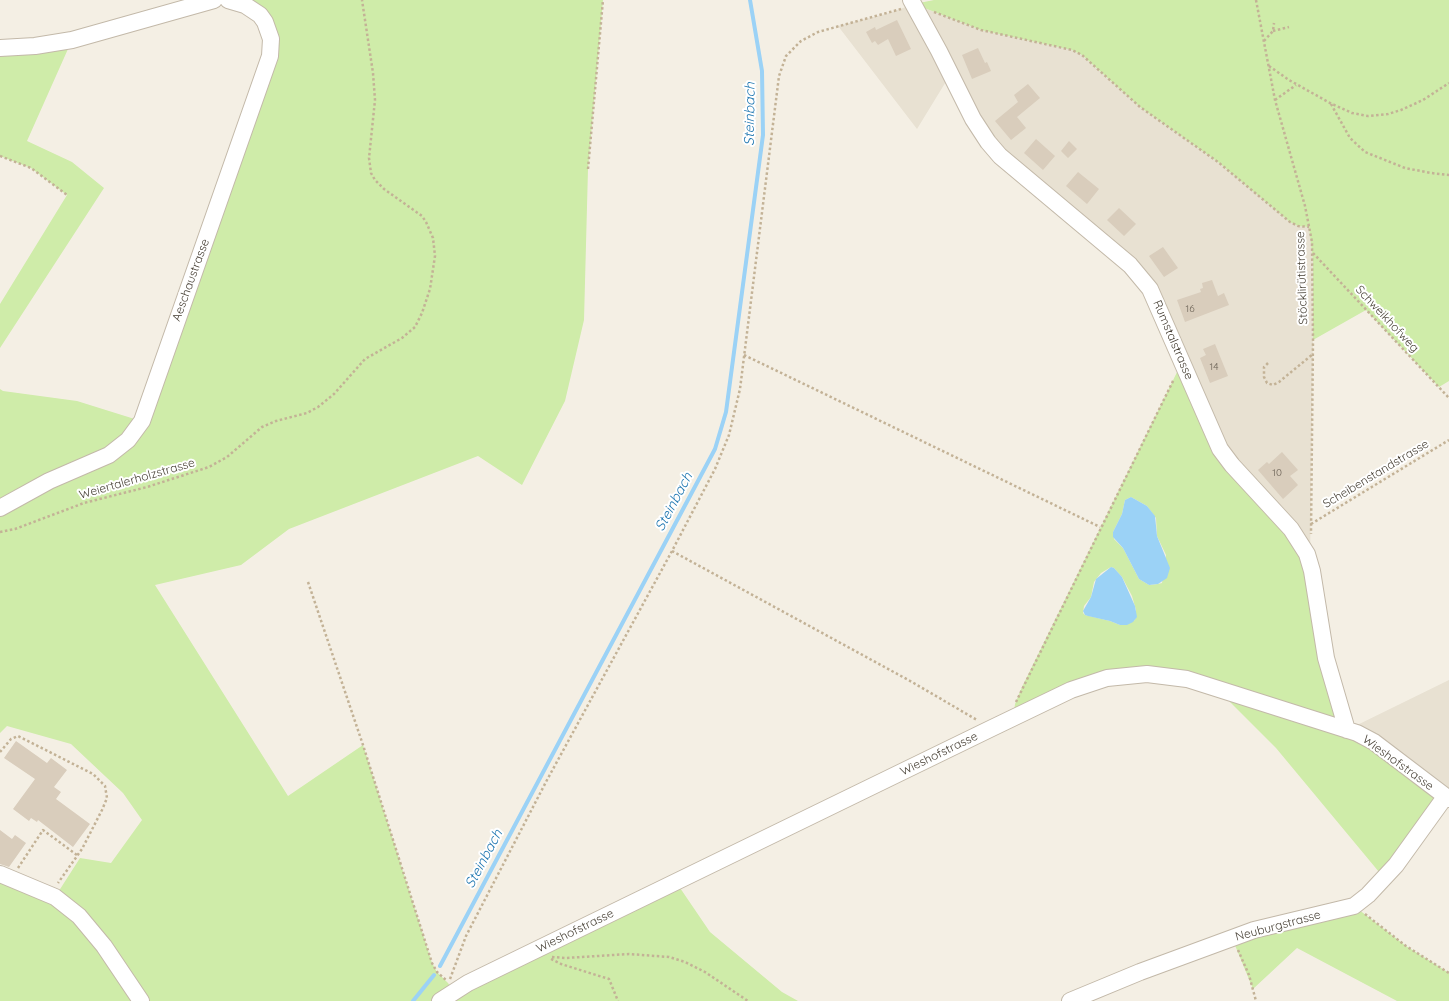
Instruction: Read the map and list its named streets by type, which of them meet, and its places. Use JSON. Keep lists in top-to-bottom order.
{
  "streets": {
    "street": [
      "Aeschaustrasse",
      "Rumstalstrasse",
      "Wieshofstrasse",
      "Neuburgstrasse"
    ],
    "path": [
      "Stöcklirütistrasse",
      "Schweikhofweg",
      "Scheibenstandstrasse",
      "Weiertalerholzstrasse"
    ]
  },
  "crossings": [
    ["Stöcklirütistrasse", "Schweikhofweg"],
    ["Stöcklirütistrasse", "Rumstalstrasse"],
    ["Stöcklirütistrasse", "Scheibenstandstrasse"],
    ["Rumstalstrasse", "Wieshofstrasse"],
    ["Wieshofstrasse", "Neuburgstrasse"]
  ],
  "water": ["Steinbach"],
  "house_numbers": ["16", "14", "10"]
}
